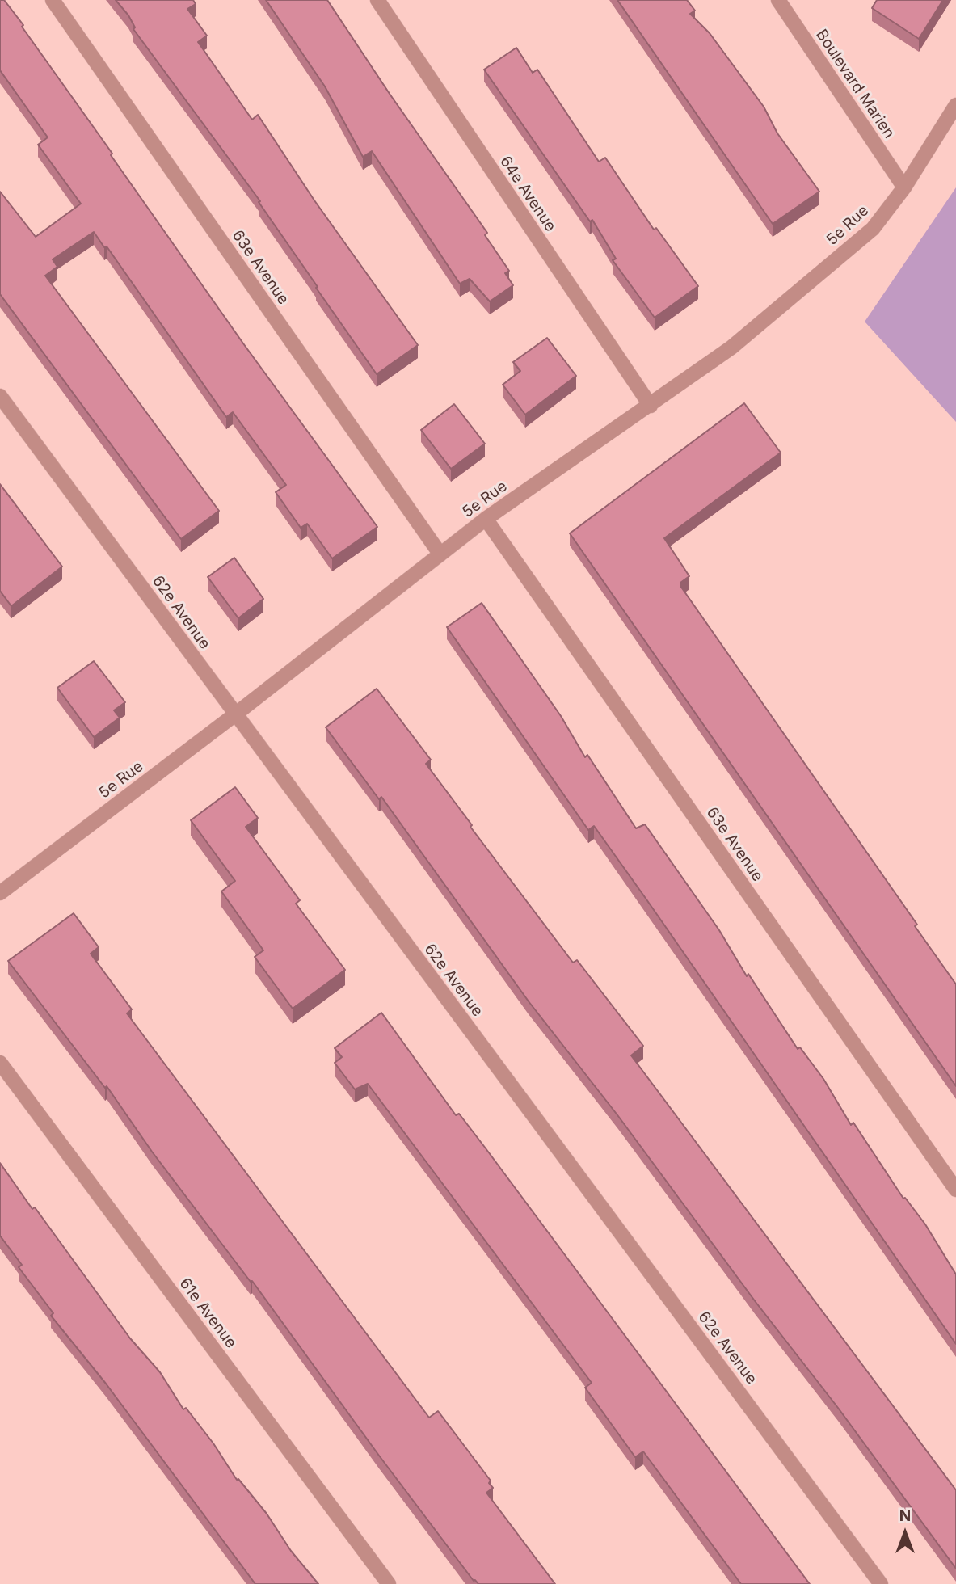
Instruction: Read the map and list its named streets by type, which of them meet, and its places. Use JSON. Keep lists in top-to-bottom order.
{
  "streets": {
    "street": [
      "Boulevard Marien",
      "64e Avenue",
      "5e Rue",
      "63e Avenue",
      "62e Avenue",
      "61e Avenue"
    ]
  },
  "crossings": [
    ["Boulevard Marien", "5e Rue"],
    ["64e Avenue", "5e Rue"],
    ["5e Rue", "63e Avenue"],
    ["5e Rue", "62e Avenue"]
  ],
  "north": "top"
}
